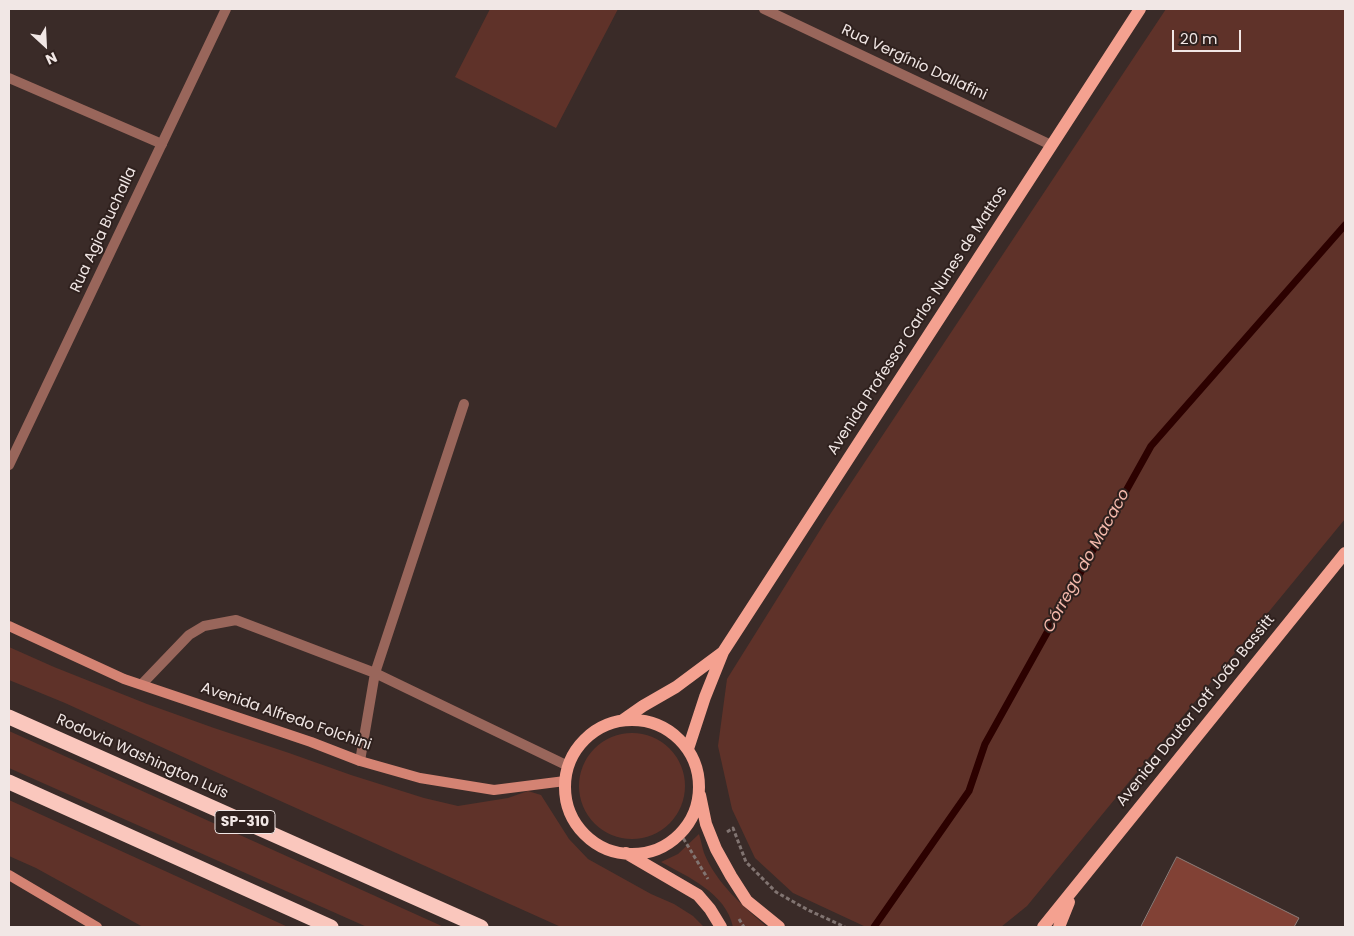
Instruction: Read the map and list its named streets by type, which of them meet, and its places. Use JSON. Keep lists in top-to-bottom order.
{
  "streets": {
    "highway": ["Rodovia Washington Luís", "SP-310"],
    "main road": ["Avenida Professor Carlos Nunes de Mattos", "Avenida Doutor Lotf João Bassitt", "Avenida Alfredo Folchini"],
    "street": ["Rua Vergínio Dallafini", "Rua Agia Buchalla"]
  },
  "crossings": [
    ["Rua Vergínio Dallafini", "Avenida Professor Carlos Nunes de Mattos"],
    ["Avenida Professor Carlos Nunes de Mattos", "Avenida Alfredo Folchini"]
  ],
  "water": ["Córrego do Macaco"],
  "scale_bar": "20 m",
  "north": "bottom right"
}
